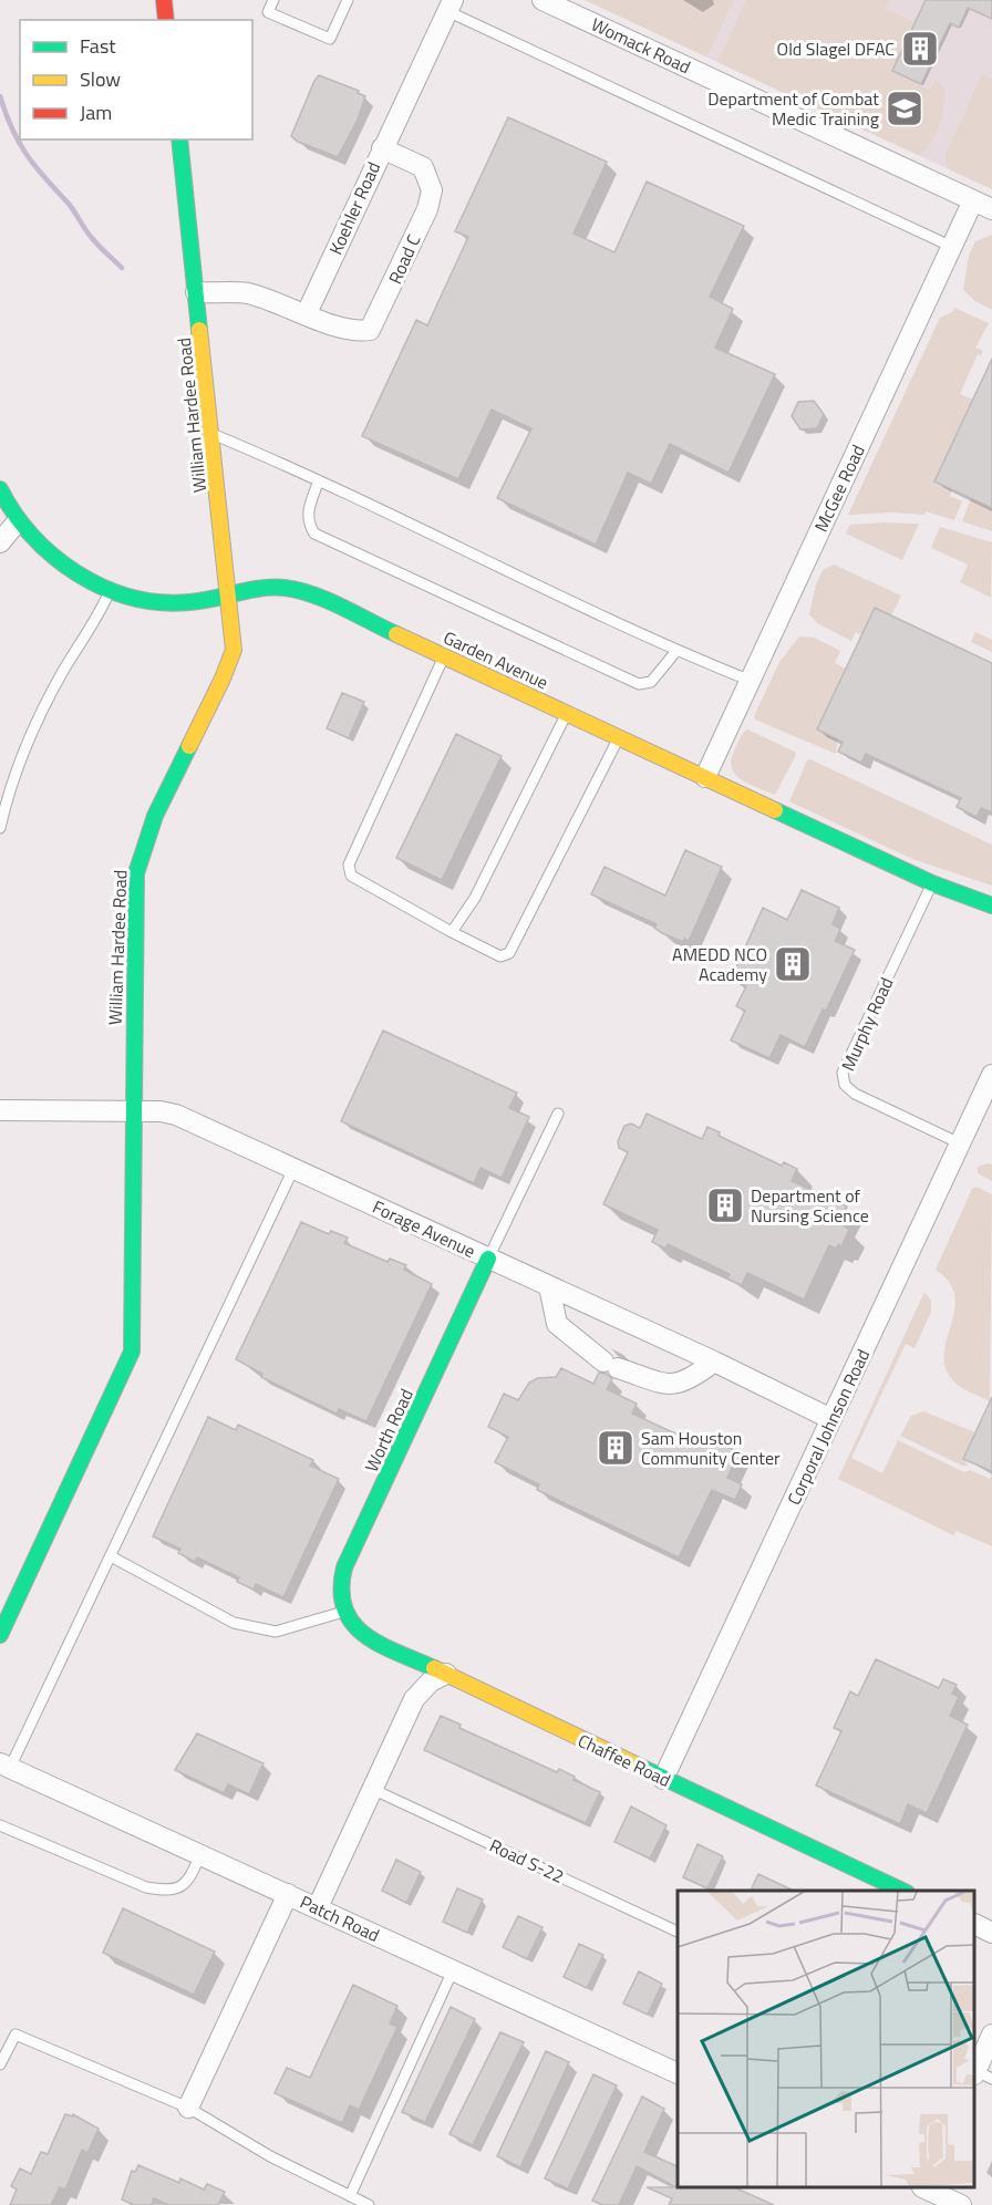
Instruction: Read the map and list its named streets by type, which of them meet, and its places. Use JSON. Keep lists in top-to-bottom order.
{
  "streets": {
    "street": [
      "Womack Road",
      "Koehler Road",
      "Road C",
      "William Hardee Road",
      "McGee Road",
      "Garden Avenue",
      "Forage Avenue",
      "Corporal Johnson Road",
      "Worth Road",
      "Chaffee Road",
      "Patch Road"
    ],
    "lane": ["Murphy Road", "Road S-22"]
  },
  "crossings": [
    ["Womack Road", "McGee Road"],
    ["Koehler Road", "Road C"],
    ["William Hardee Road", "Garden Avenue"],
    ["William Hardee Road", "Forage Avenue"],
    ["McGee Road", "Garden Avenue"],
    ["Garden Avenue", "Murphy Road"],
    ["Murphy Road", "Corporal Johnson Road"],
    ["Forage Avenue", "Corporal Johnson Road"],
    ["Forage Avenue", "Worth Road"],
    ["Corporal Johnson Road", "Chaffee Road"],
    ["Worth Road", "Chaffee Road"]
  ],
  "places": {
    "building": [
      "Old Slagel DFAC",
      "AMEDD NCO Academy",
      "Department of Nursing Science",
      "Sam Houston Community Center"
    ],
    "school or university": ["Department of Combat Medic Training"]
  },
  "legend": ["Fast", "Slow", "Jam"]
}
